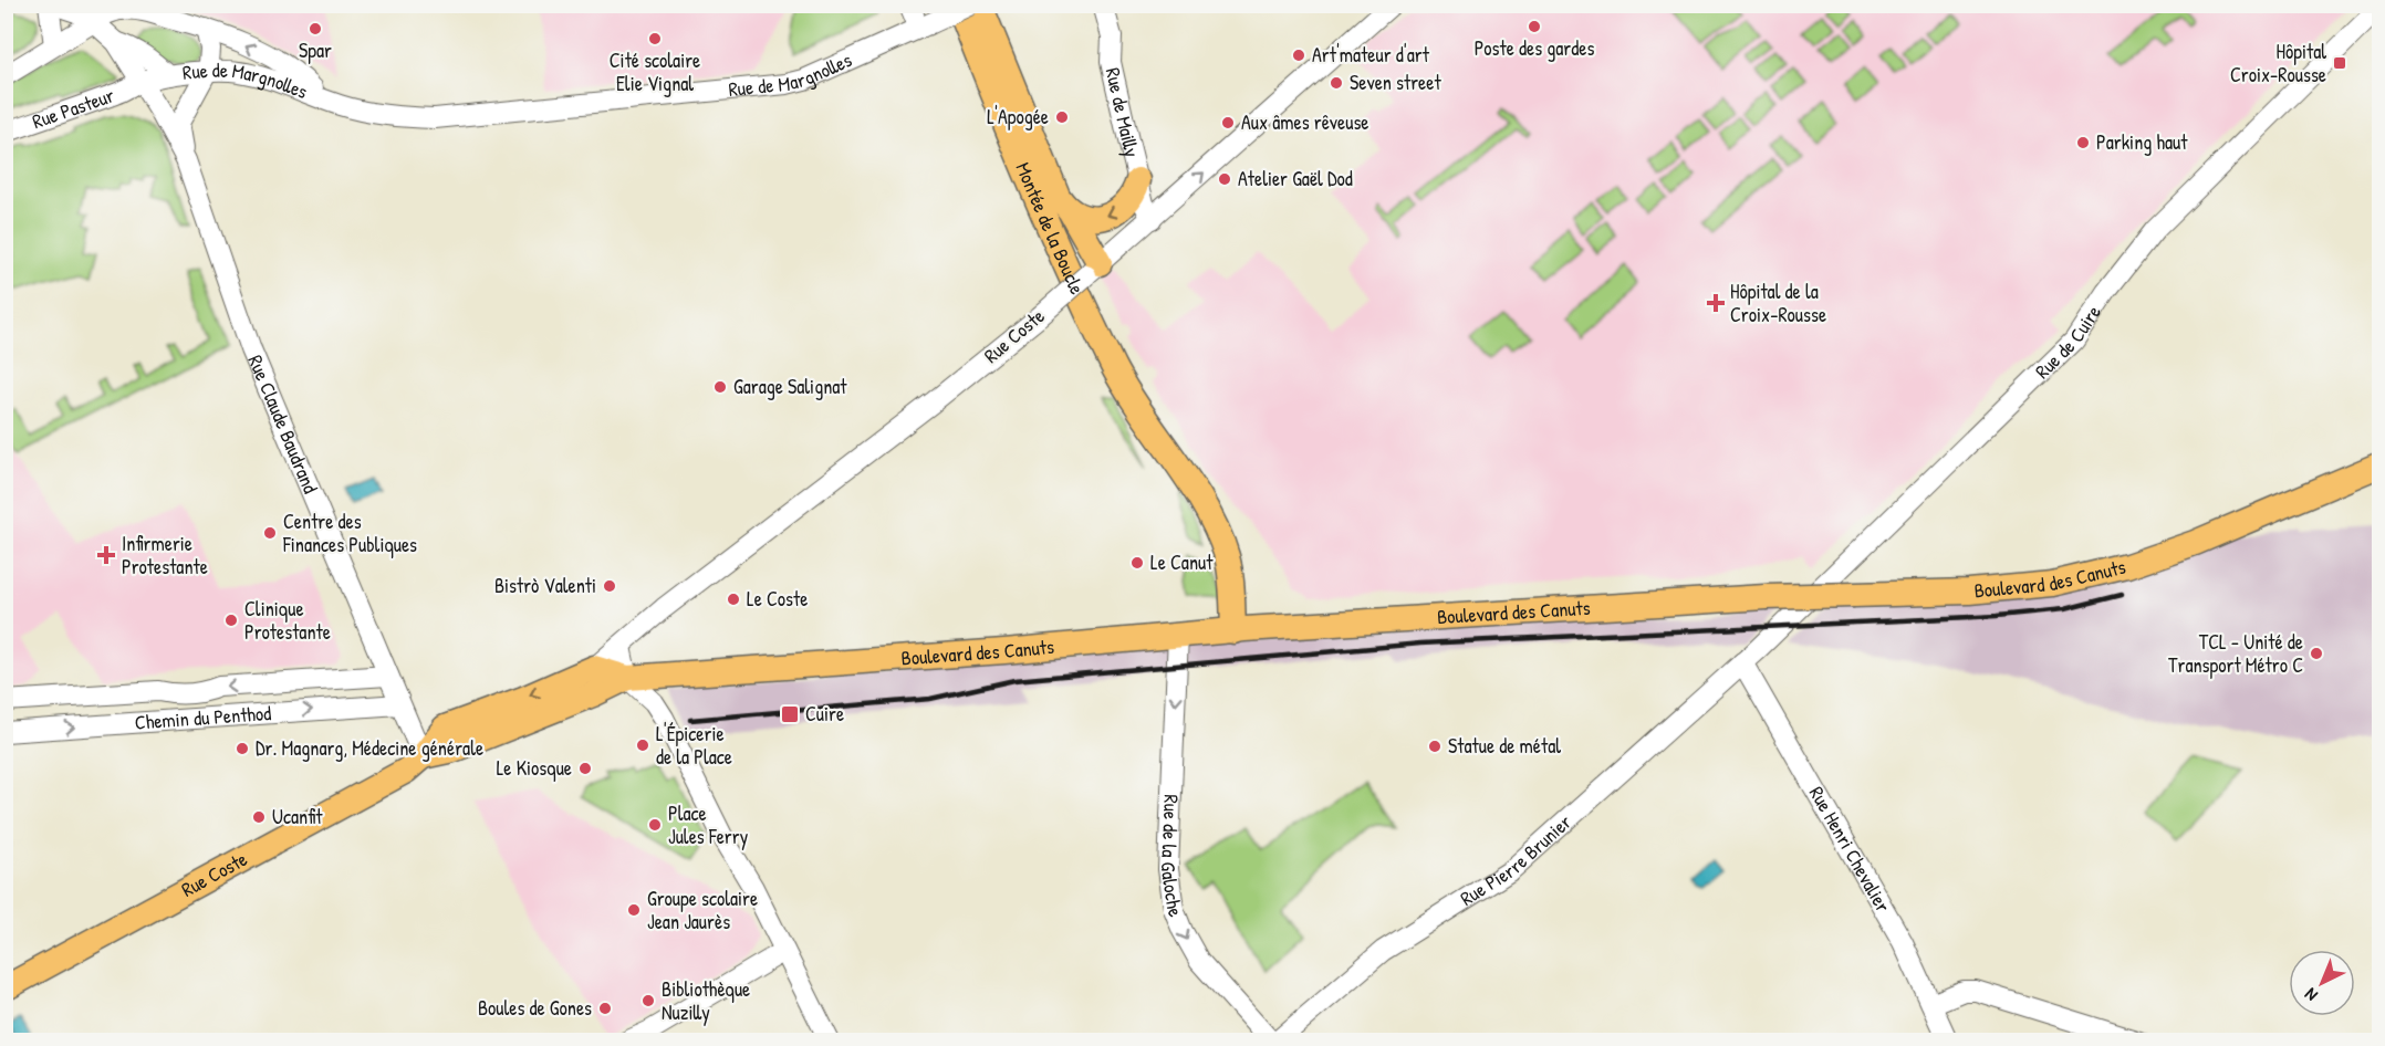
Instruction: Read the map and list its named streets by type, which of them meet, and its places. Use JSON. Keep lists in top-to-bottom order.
{
  "streets": {
    "main road": ["Montée de la Boucle", "Rue Coste", "Boulevard des Canuts"],
    "street": [
      "Rue de Margnolles",
      "Rue Pasteur",
      "Rue de Mailly",
      "Rue de Cuire",
      "Rue Claude Baudrand",
      "Chemin du Penthod",
      "Rue Henri Chevalier",
      "Rue de la Galoche",
      "Rue Pierre Brunier"
    ]
  },
  "crossings": [
    ["Rue de Margnolles", "Rue Pasteur"],
    ["Rue de Margnolles", "Montée de la Boucle"],
    ["Rue de Margnolles", "Rue Claude Baudrand"],
    ["Rue Pasteur", "Rue Claude Baudrand"],
    ["Rue de Mailly", "Rue Coste"],
    ["Montée de la Boucle", "Boulevard des Canuts"],
    ["Rue Coste", "Rue Claude Baudrand"],
    ["Rue Coste", "Boulevard des Canuts"],
    ["Rue de Cuire", "Rue Henri Chevalier"],
    ["Rue de Cuire", "Rue Pierre Brunier"],
    ["Rue Claude Baudrand", "Chemin du Penthod"],
    ["Boulevard des Canuts", "Rue de la Galoche"],
    ["Rue Henri Chevalier", "Rue Pierre Brunier"]
  ],
  "one_way": ["Rue de la Galoche"],
  "places": {
    "other": [
      "Poste des gardes",
      "Spar",
      "Cité scolaire Elie Vignal",
      "Art'mateur d'art",
      "Seven street",
      "L'Apogée",
      "Aux âmes rêveuse",
      "Parking haut",
      "Atelier Gaël Dod",
      "Garage Salignat",
      "Centre des Finances Publiques",
      "Le Canut",
      "Bistrò Valenti",
      "Le Coste",
      "Clinique Protestante",
      "TCL - Unité de Transport Métro C",
      "L'Épicerie de la Place",
      "Statue de métal",
      "Dr. Magnarg, Médecine générale",
      "Le Kiosque",
      "Ucanfit",
      "Place Jules Ferry",
      "Groupe scolaire Jean Jaurès",
      "Bibliothèque Nuzilly",
      "Boules de Gones"
    ],
    "transit": ["Hôpital Croix-Rousse", "Cuire"],
    "health": ["Hôpital de la Croix-Rousse", "Infirmerie Protestante"]
  },
  "north": "bottom left"
}
